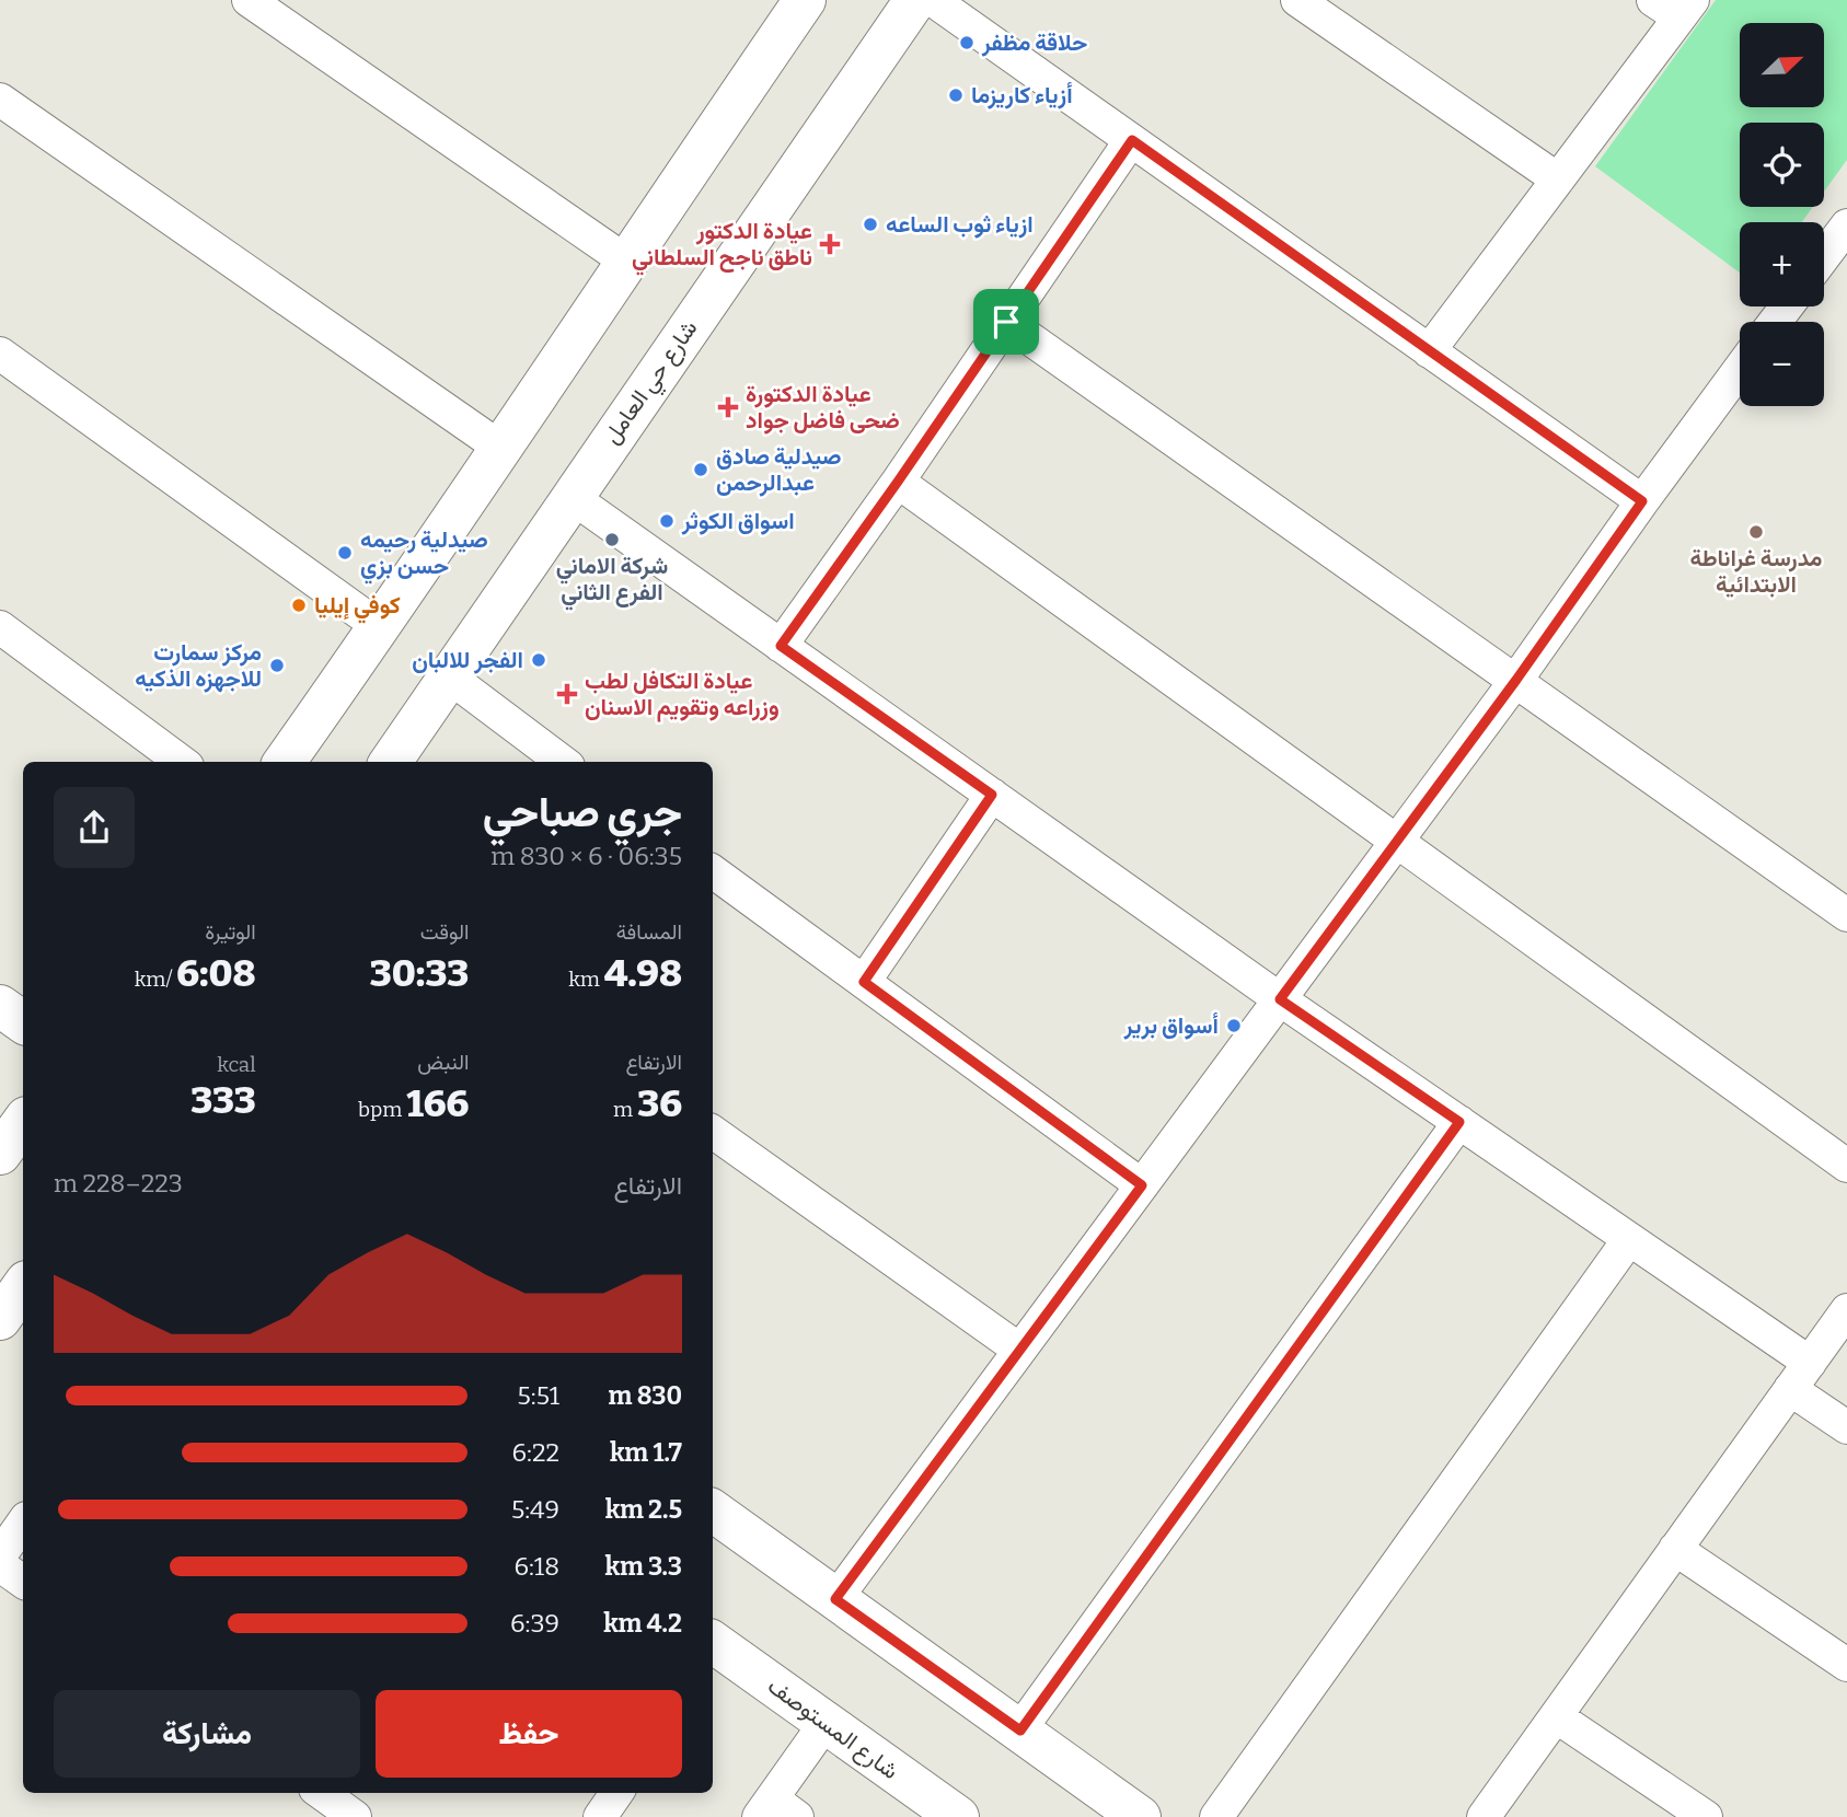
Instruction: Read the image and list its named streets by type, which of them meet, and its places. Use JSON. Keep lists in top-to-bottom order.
{
  "streets": {
    "main road": ["شارع حي العامل", "شارع المستوصف"]
  },
  "places": {
    "other": [
      "حلاقة مظفر",
      "أزياء كاريزما",
      "ازياء ثوب الساعه",
      "صيدلية صادق عبدالرحمن",
      "اسواق الكوثر",
      "مدرسة غراناطة الابتدائية",
      "شركة الاماني الفرع الثاني",
      "صيدلية رحيمه حسن بزي",
      "كوفي إيليا",
      "الفجر للالبان",
      "مركز سمارت للاجهزه الذكيه",
      "أسواق برير"
    ],
    "health": ["عيادة الدكتور ناطق ناجح السلطاني", "عيادة الدكتورة ضحى فاضل جواد", "عيادة التكافل لطب وزراعه وتقويم الاسنان"]
  },
  "north": "top right",
  "page": {
    "map_buttons": ["+", "−"],
    "heading": ["جري صباحي", "06:35 · 6 × 830 m"],
    "stats": [
      ["المسافة", "4.98 km"],
      ["الوقت", "30:33"],
      ["الوتيرة", "6:08 /km"],
      ["الارتفاع", "36 m"],
      ["النبض", "166 bpm"],
      ["kcal", "333"]
    ],
    "chart": ["الارتفاع", "223–228 m"],
    "list": [
      {
        "name": "830 m",
        "note": "5:51"
      },
      {
        "name": "1.7 km",
        "note": "6:22"
      },
      {
        "name": "2.5 km",
        "note": "5:49"
      },
      {
        "name": "3.3 km",
        "note": "6:18"
      },
      {
        "name": "4.2 km",
        "note": "6:39"
      }
    ],
    "buttons": ["حفظ", "مشاركة"]
  }
}
